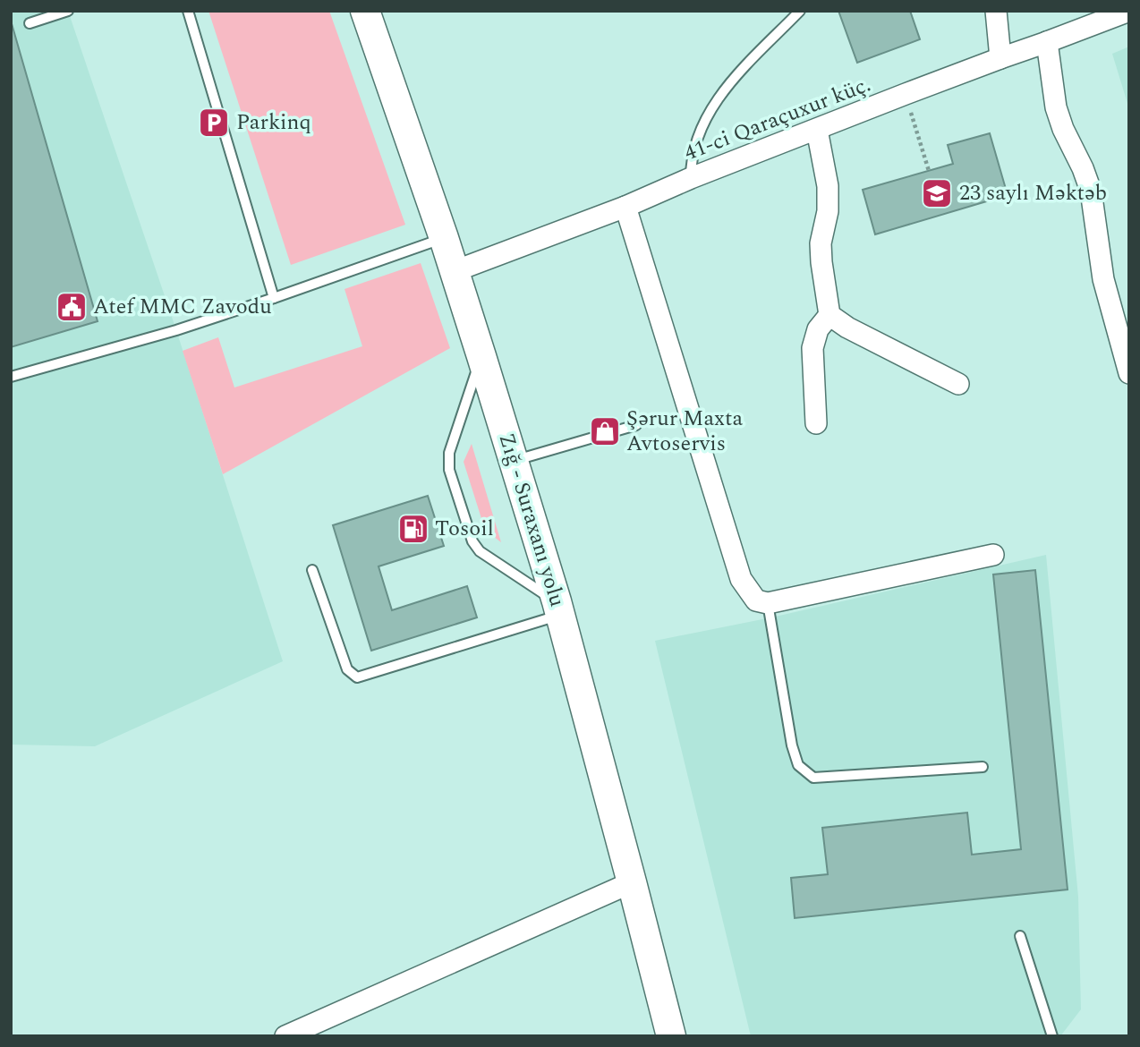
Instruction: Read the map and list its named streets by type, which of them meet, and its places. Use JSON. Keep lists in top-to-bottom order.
{
  "streets": {
    "main road": ["Zığ - Suraxanı yolu"],
    "street": ["41-ci Qaraçuxur küç."]
  },
  "crossings": [
    ["41-ci Qaraçuxur küç.", "Zığ - Suraxanı yolu"]
  ],
  "places": {
    "parking": ["Parkinq"],
    "school or university": ["23 saylı Məktəb"],
    "public building": ["Atef MMC Zavodu"],
    "shop": ["Şərur Maxta Avtoservis"],
    "fuel station": ["Tosoil"]
  }
}
